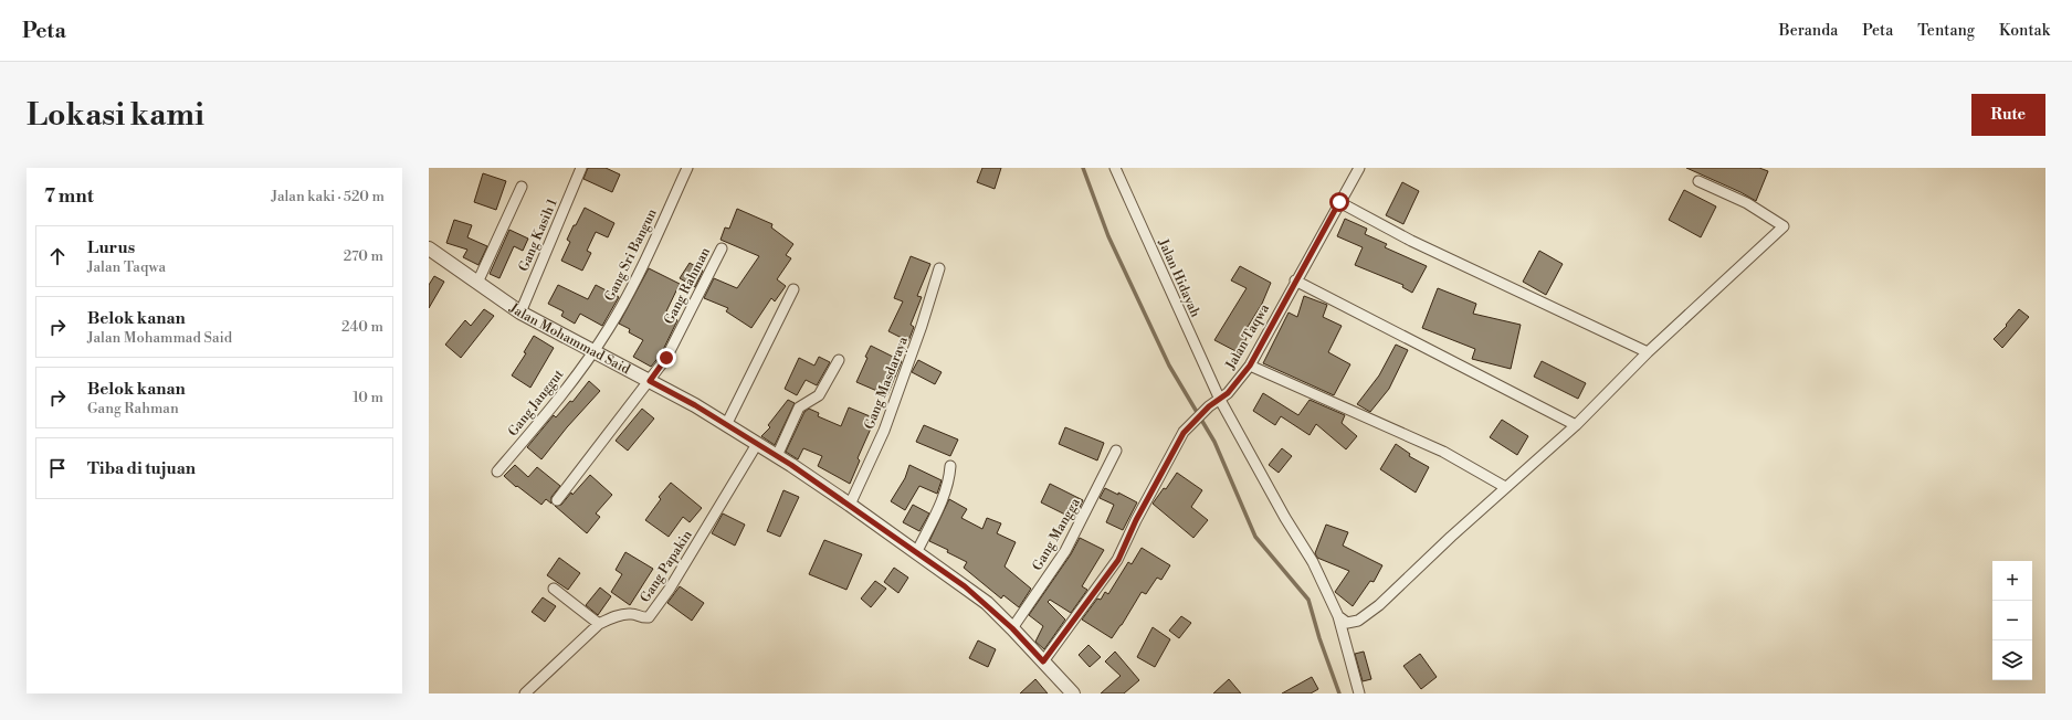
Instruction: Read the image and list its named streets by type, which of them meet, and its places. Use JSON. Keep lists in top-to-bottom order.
{
  "streets": {
    "street": [
      "Gang Kasih 1",
      "Gang Sri Bangun",
      "Jalan Hidayah",
      "Gang Rahman",
      "Jalan Taqwa",
      "Jalan Mohammad Said",
      "Gang Masdaraya",
      "Gang Janggut",
      "Gang Mangga",
      "Gang Papakin"
    ]
  },
  "crossings": [
    ["Gang Kasih 1", "Jalan Mohammad Said"],
    ["Gang Sri Bangun", "Jalan Mohammad Said"],
    ["Gang Sri Bangun", "Gang Janggut"],
    ["Jalan Hidayah", "Jalan Taqwa"],
    ["Gang Rahman", "Jalan Mohammad Said"],
    ["Jalan Taqwa", "Jalan Mohammad Said"],
    ["Jalan Mohammad Said", "Gang Masdaraya"],
    ["Jalan Mohammad Said", "Gang Janggut"],
    ["Jalan Mohammad Said", "Gang Mangga"],
    ["Jalan Mohammad Said", "Gang Papakin"]
  ],
  "page": {
    "header": "Peta",
    "nav": [
      "Beranda",
      "Peta",
      "Tentang",
      "Kontak"
    ],
    "buttons": "Rute",
    "title": "Lokasi kami",
    "heading": ["7 mnt", "Jalan kaki · 520 m"],
    "list": [
      ["Lurus", "Jalan Taqwa", "270 m"],
      ["Belok kanan", "Jalan Mohammad Said", "240 m"],
      ["Belok kanan", "Gang Rahman", "10 m"],
      "Tiba di tujuan"
    ],
    "map_buttons": ["+", "−"]
  }
}
